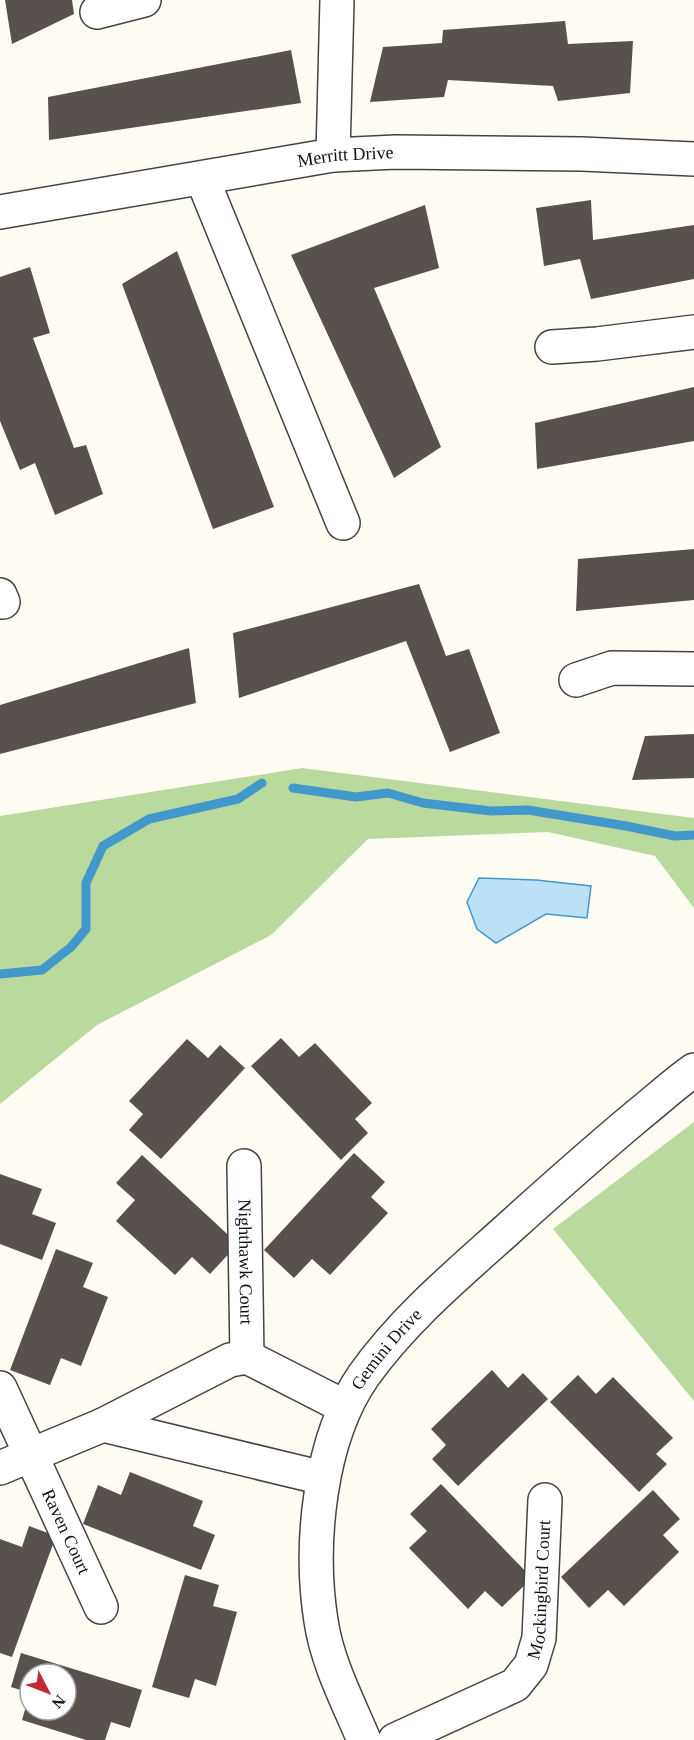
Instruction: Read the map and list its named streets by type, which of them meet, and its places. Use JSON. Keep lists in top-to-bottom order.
{
  "streets": {
    "street": [
      "Merritt Drive",
      "Nighthawk Court",
      "Gemini Drive",
      "Raven Court",
      "Mockingbird Court"
    ]
  },
  "north": "bottom right"
}
